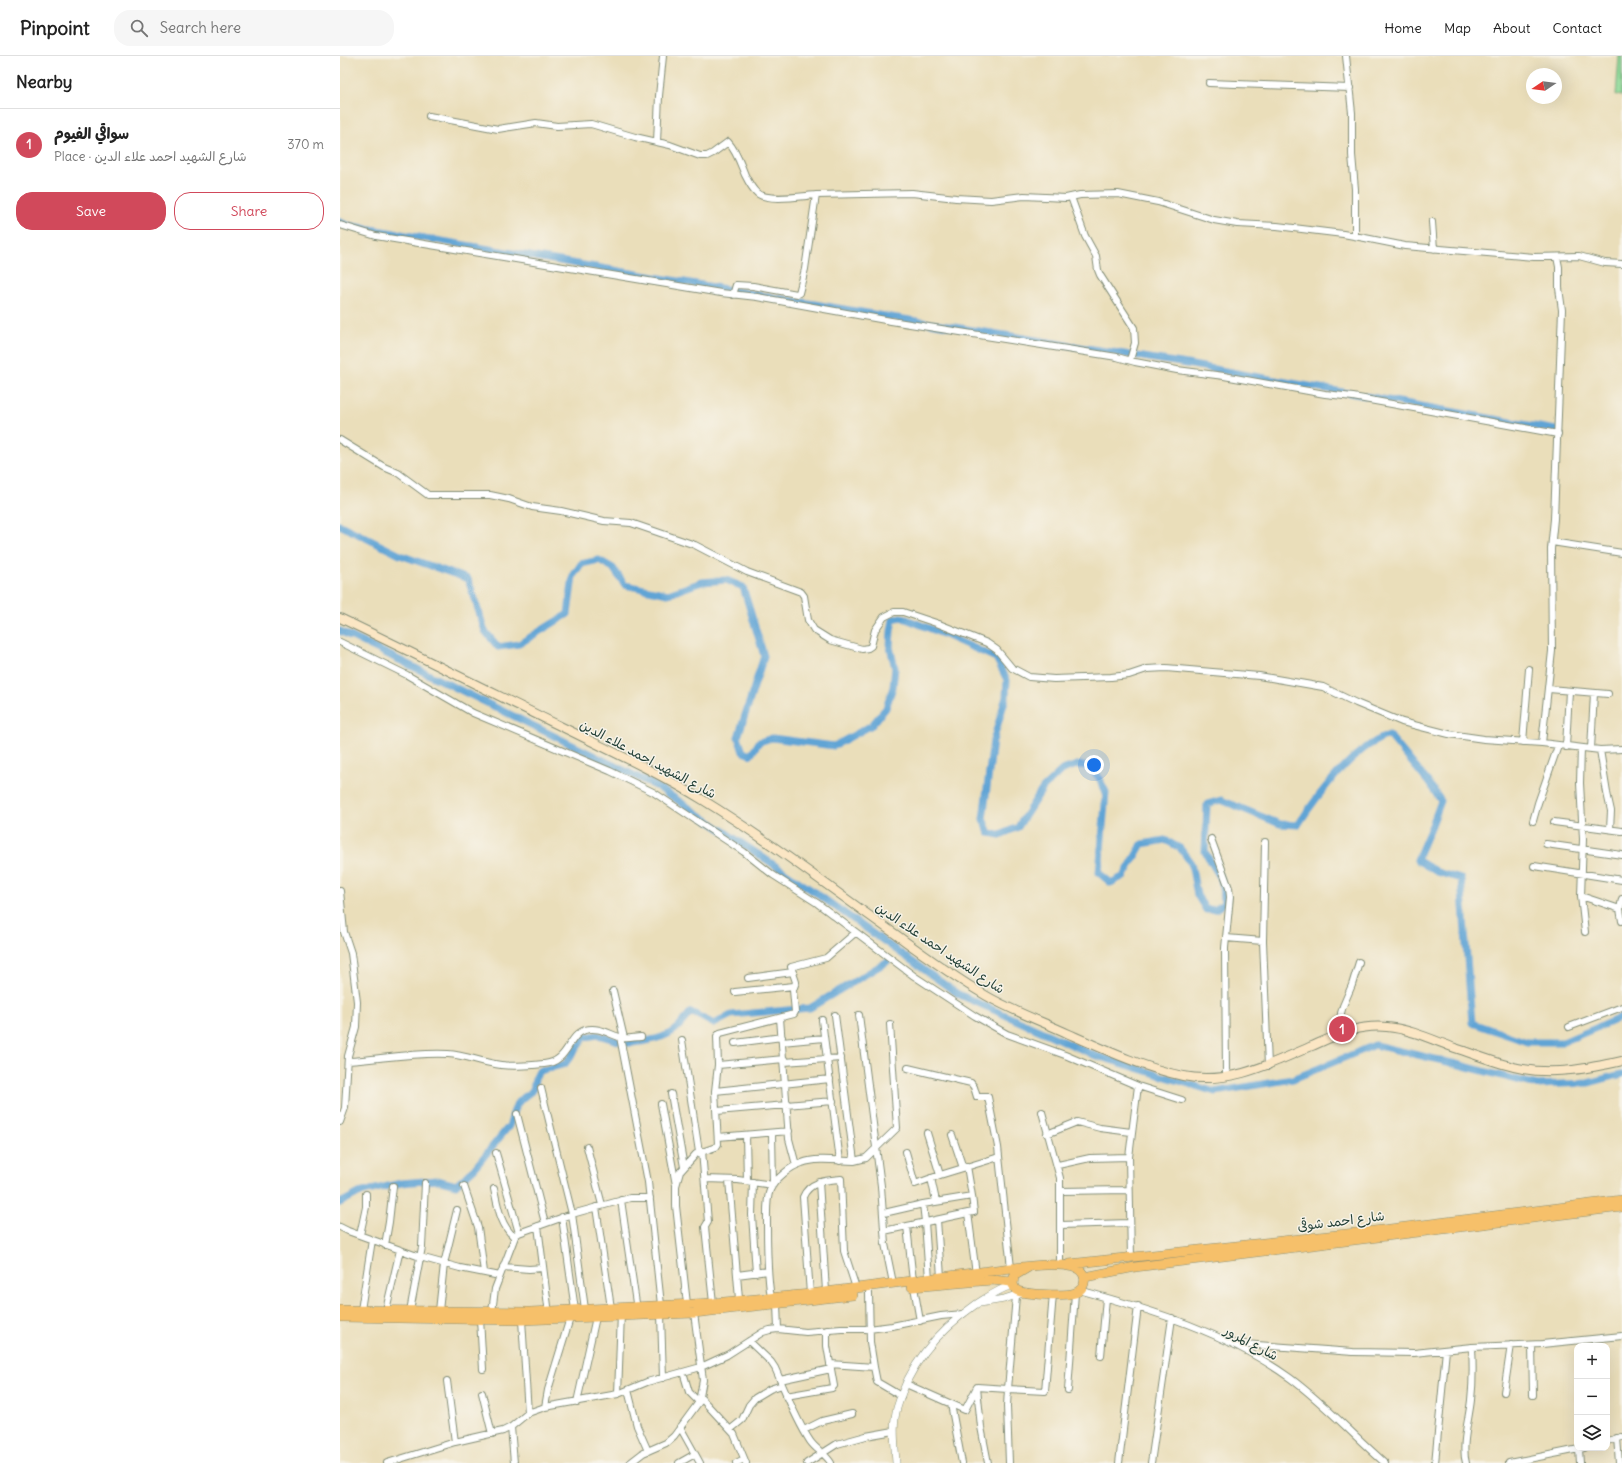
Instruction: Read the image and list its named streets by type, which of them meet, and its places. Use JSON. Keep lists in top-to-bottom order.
{
  "streets": {
    "main road": ["شارع الشهيد احمد علاء الدين", "شارع احمد شوقى"],
    "street": ["شارع المرور"]
  },
  "north": "left",
  "page": {
    "header": "Pinpoint",
    "search": "Search here",
    "nav": [
      "Home",
      "Map",
      "About",
      "Contact"
    ],
    "heading": "Nearby",
    "list": [
      {
        "mark": "1",
        "name": "سواقي الفيوم",
        "note": "Place · شارع الشهيد احمد علاء الدين",
        "value": "370 m"
      }
    ],
    "buttons": ["Save", "Share"],
    "pins": "1",
    "map_buttons": ["+", "−"]
  }
}
